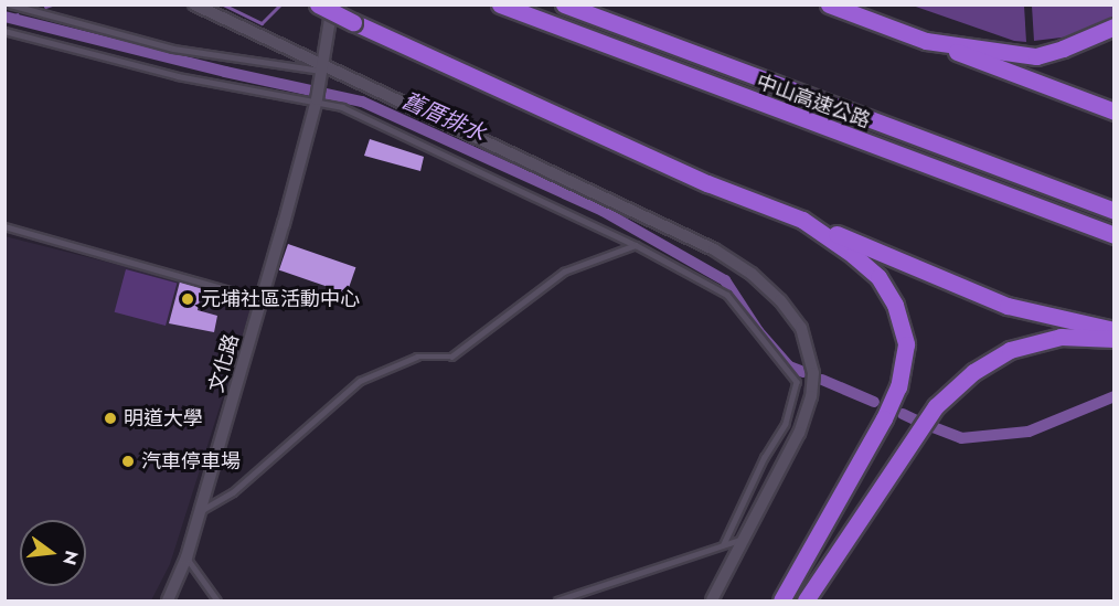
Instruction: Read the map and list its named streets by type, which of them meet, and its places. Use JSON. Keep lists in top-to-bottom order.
{
  "streets": {
    "highway": ["中山高速公路"],
    "street": ["文化路"]
  },
  "water": ["舊厝排水"],
  "places": ["元埔社區活動中心", "明道大學", "汽車停車場"],
  "north": "right"
}
